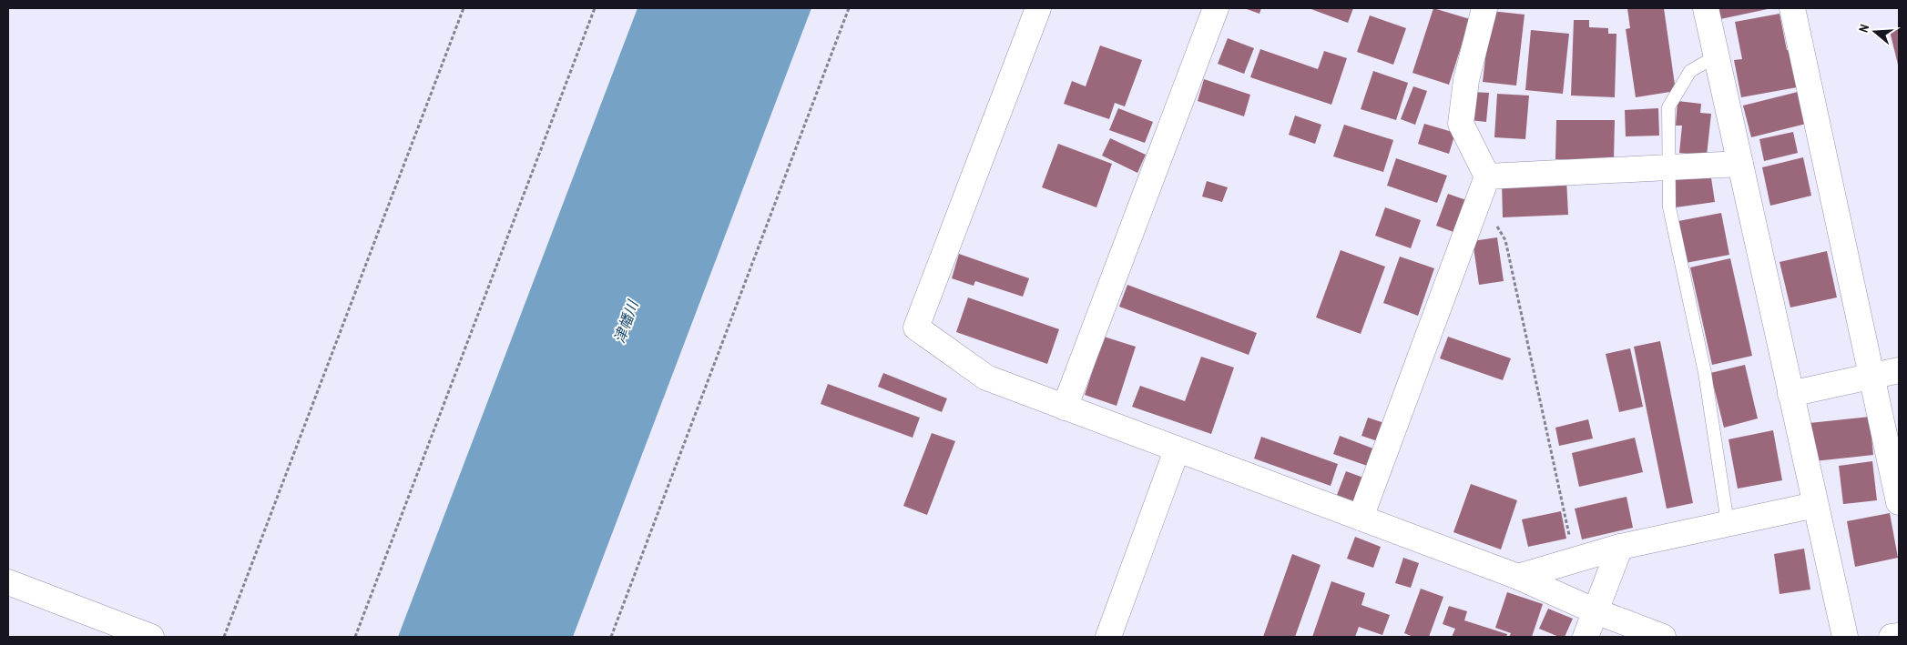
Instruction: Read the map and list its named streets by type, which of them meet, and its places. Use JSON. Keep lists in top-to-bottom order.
{
  "water": ["津幡川"],
  "north": "left"
}
